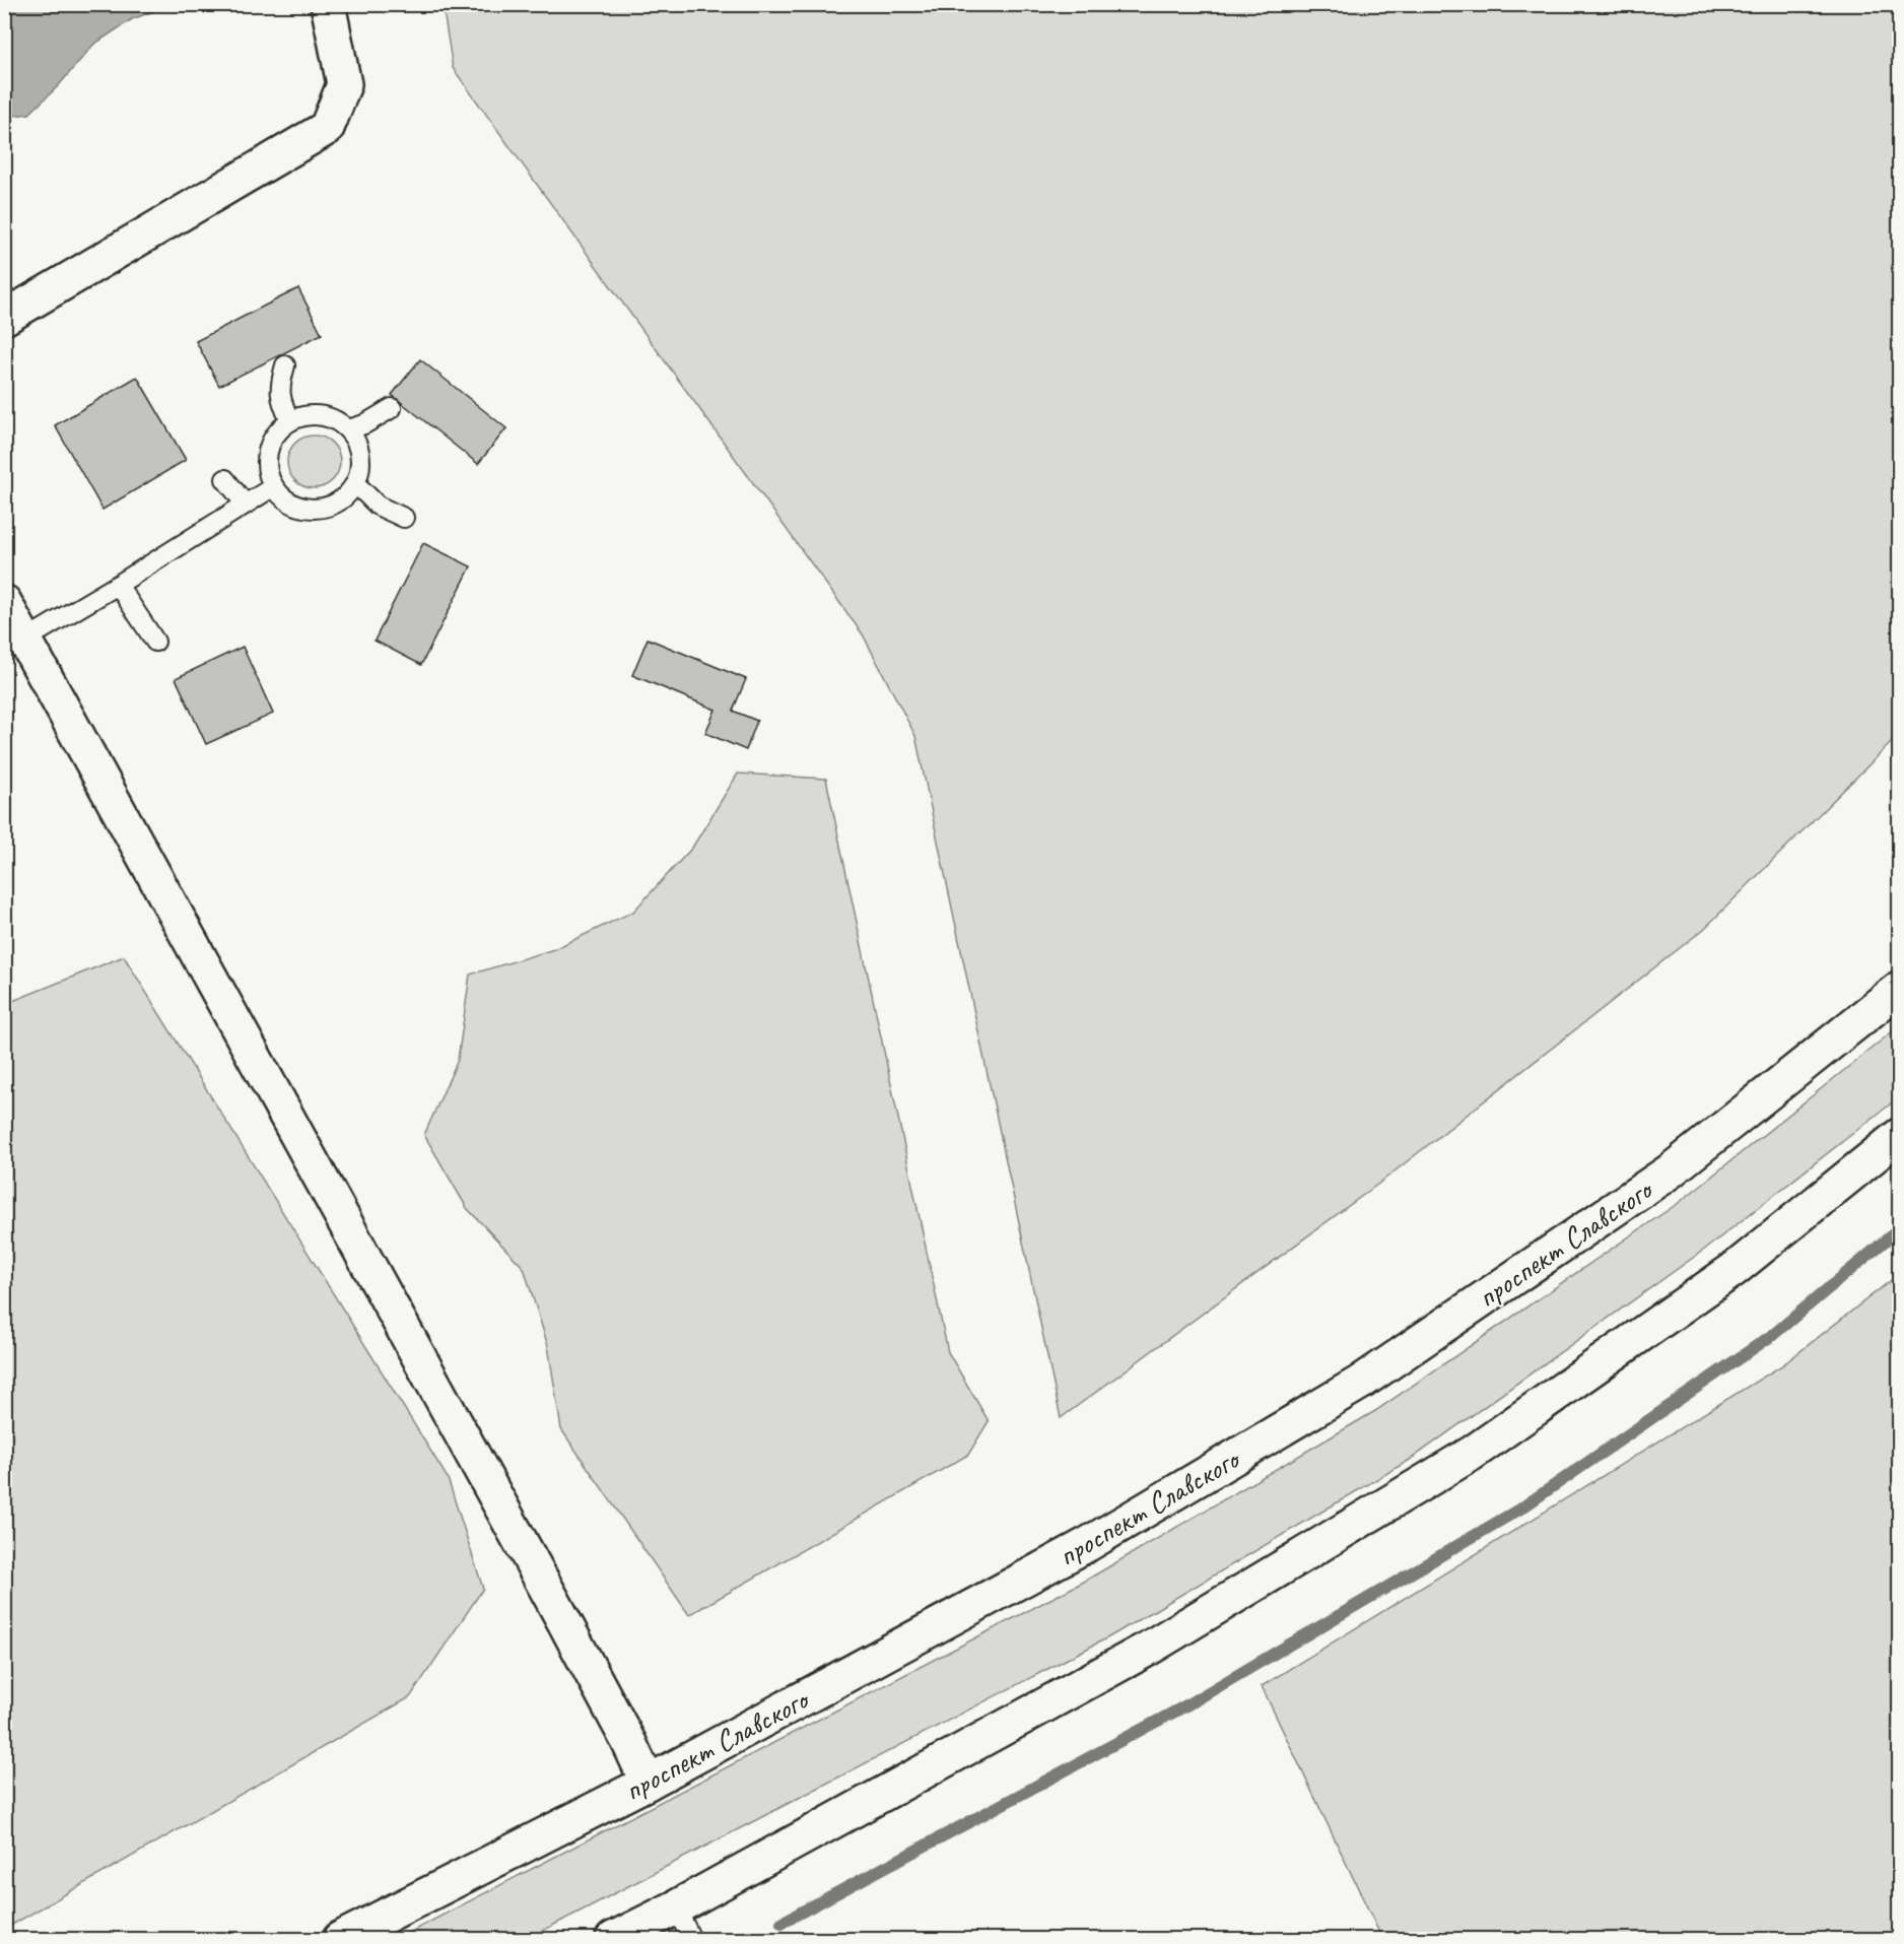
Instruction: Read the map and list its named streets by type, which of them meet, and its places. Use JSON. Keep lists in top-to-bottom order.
{
  "streets": {
    "main road": ["проспект Славского"]
  }
}
